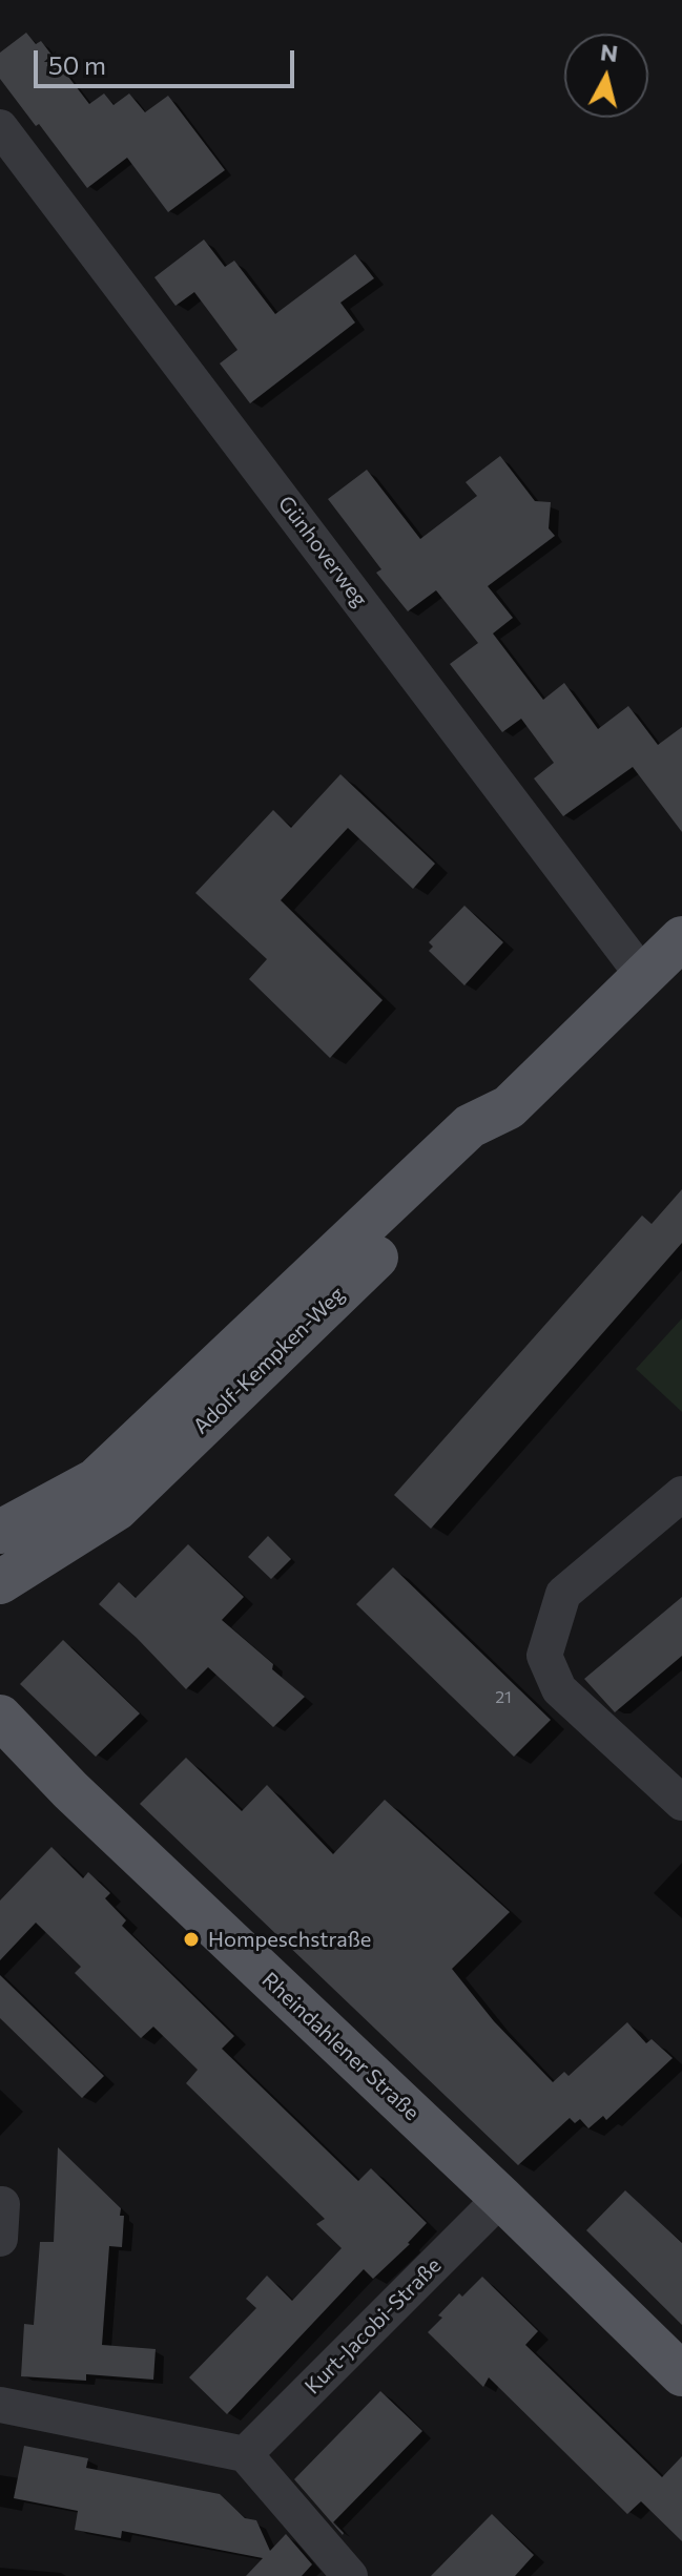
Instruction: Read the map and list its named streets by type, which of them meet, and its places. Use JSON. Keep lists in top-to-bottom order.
{
  "streets": {
    "main road": ["Adolf-Kempken-Weg", "Rheindahlener Straße"],
    "street": ["Günhoverweg", "Kurt-Jacobi-Straße"]
  },
  "crossings": [
    ["Günhoverweg", "Adolf-Kempken-Weg"],
    ["Rheindahlener Straße", "Kurt-Jacobi-Straße"]
  ],
  "places": ["Hompeschstraße"],
  "house_numbers": ["21"],
  "scale_bar": "50 m",
  "north": "top"
}
